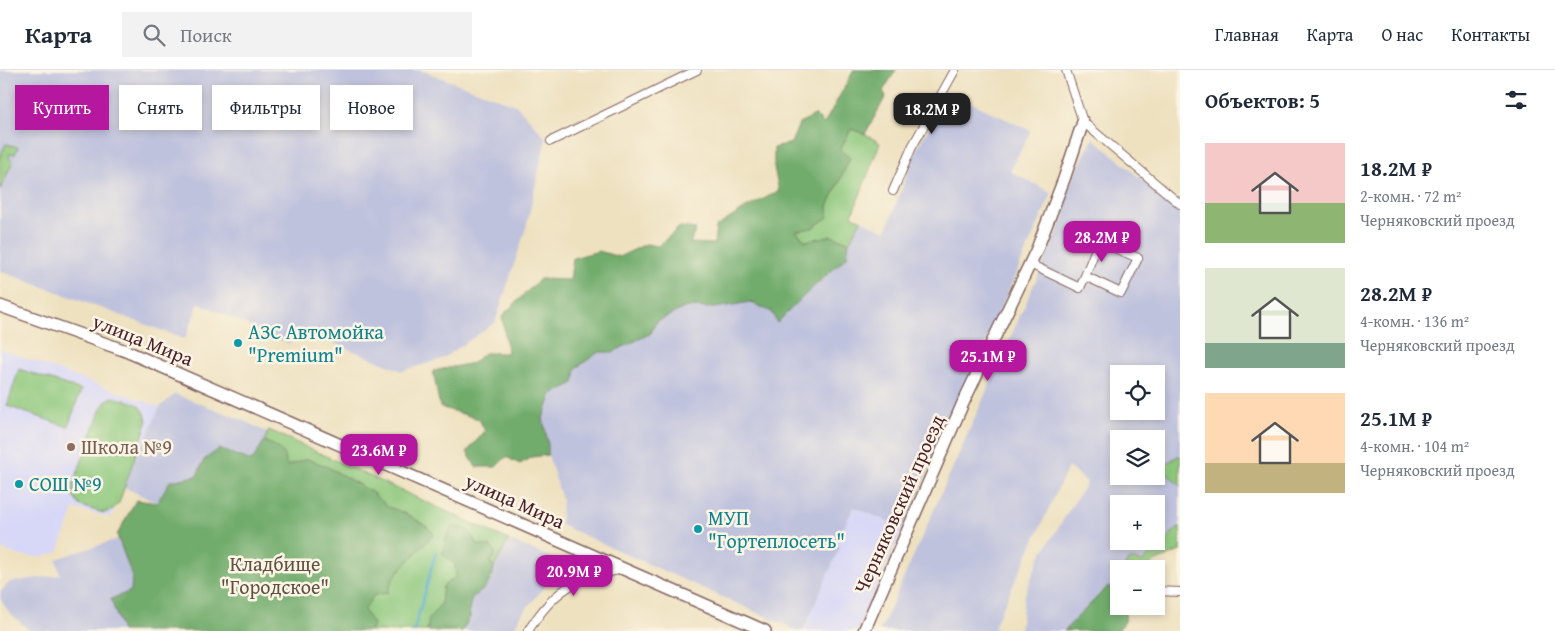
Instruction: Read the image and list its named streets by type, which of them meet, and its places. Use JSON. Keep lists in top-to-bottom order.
{
  "streets": {
    "main road": ["улица Мира", "Черняковский проезд"]
  },
  "parks": ["Кладбище \"Городское\""],
  "places": [
    "АЗС Автомойка \"Premium\"",
    "Школа №9",
    "СОШ №9",
    "МУП \"Гортеплосеть\""
  ],
  "page": {
    "header": "Карта",
    "search": "Поиск",
    "nav": [
      "Главная",
      "Карта",
      "О нас",
      "Контакты"
    ],
    "heading": "Объектов: 5",
    "chip": [
      "Купить",
      "Снять",
      "Фильтры",
      "Новое"
    ],
    "price": [
      "18.2M ₽",
      "28.2M ₽",
      "25.1M ₽",
      "23.6M ₽",
      "20.9M ₽"
    ],
    "list": [
      {
        "name": "18.2M ₽",
        "note": "2-комн. · 72 m² · Черняковский проезд"
      },
      {
        "name": "28.2M ₽",
        "note": "4-комн. · 136 m² · Черняковский проезд"
      },
      {
        "name": "25.1M ₽",
        "note": "4-комн. · 104 m² · Черняковский проезд"
      }
    ],
    "map_buttons": ["+", "−"]
  }
}
